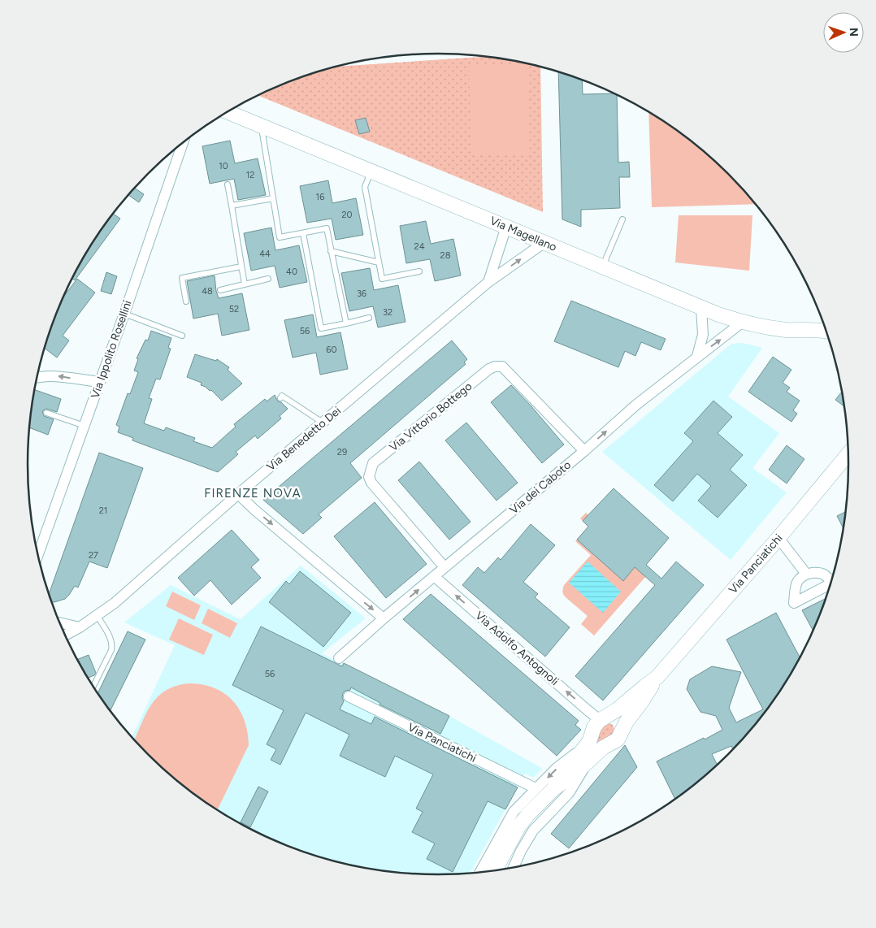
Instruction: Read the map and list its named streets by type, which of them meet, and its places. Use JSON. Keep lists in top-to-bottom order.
{
  "streets": {
    "main road": ["Via Magellano", "Via Panciatichi"],
    "street": [
      "Via Ippolito Rosellini",
      "Via Vittorio Bottego",
      "Via Benedetto Dei",
      "Via dei Caboto",
      "Via Adolfo Antognoli"
    ]
  },
  "crossings": [
    ["Via Magellano", "Via Benedetto Dei"],
    ["Via Magellano", "Via dei Caboto"],
    ["Via Vittorio Bottego", "Via dei Caboto"],
    ["Via dei Caboto", "Via Adolfo Antognoli"],
    ["Via Panciatichi", "Via Adolfo Antognoli"]
  ],
  "one_way": ["Via dei Caboto", "Via Adolfo Antognoli"],
  "districts": ["FIRENZE NOVA"],
  "house_numbers": [
    "10",
    "12",
    "16",
    "20",
    "24",
    "44",
    "28",
    "40",
    "48",
    "36",
    "52",
    "32",
    "56",
    "60",
    "29",
    "21",
    "27",
    "56"
  ],
  "north": "right"
}
